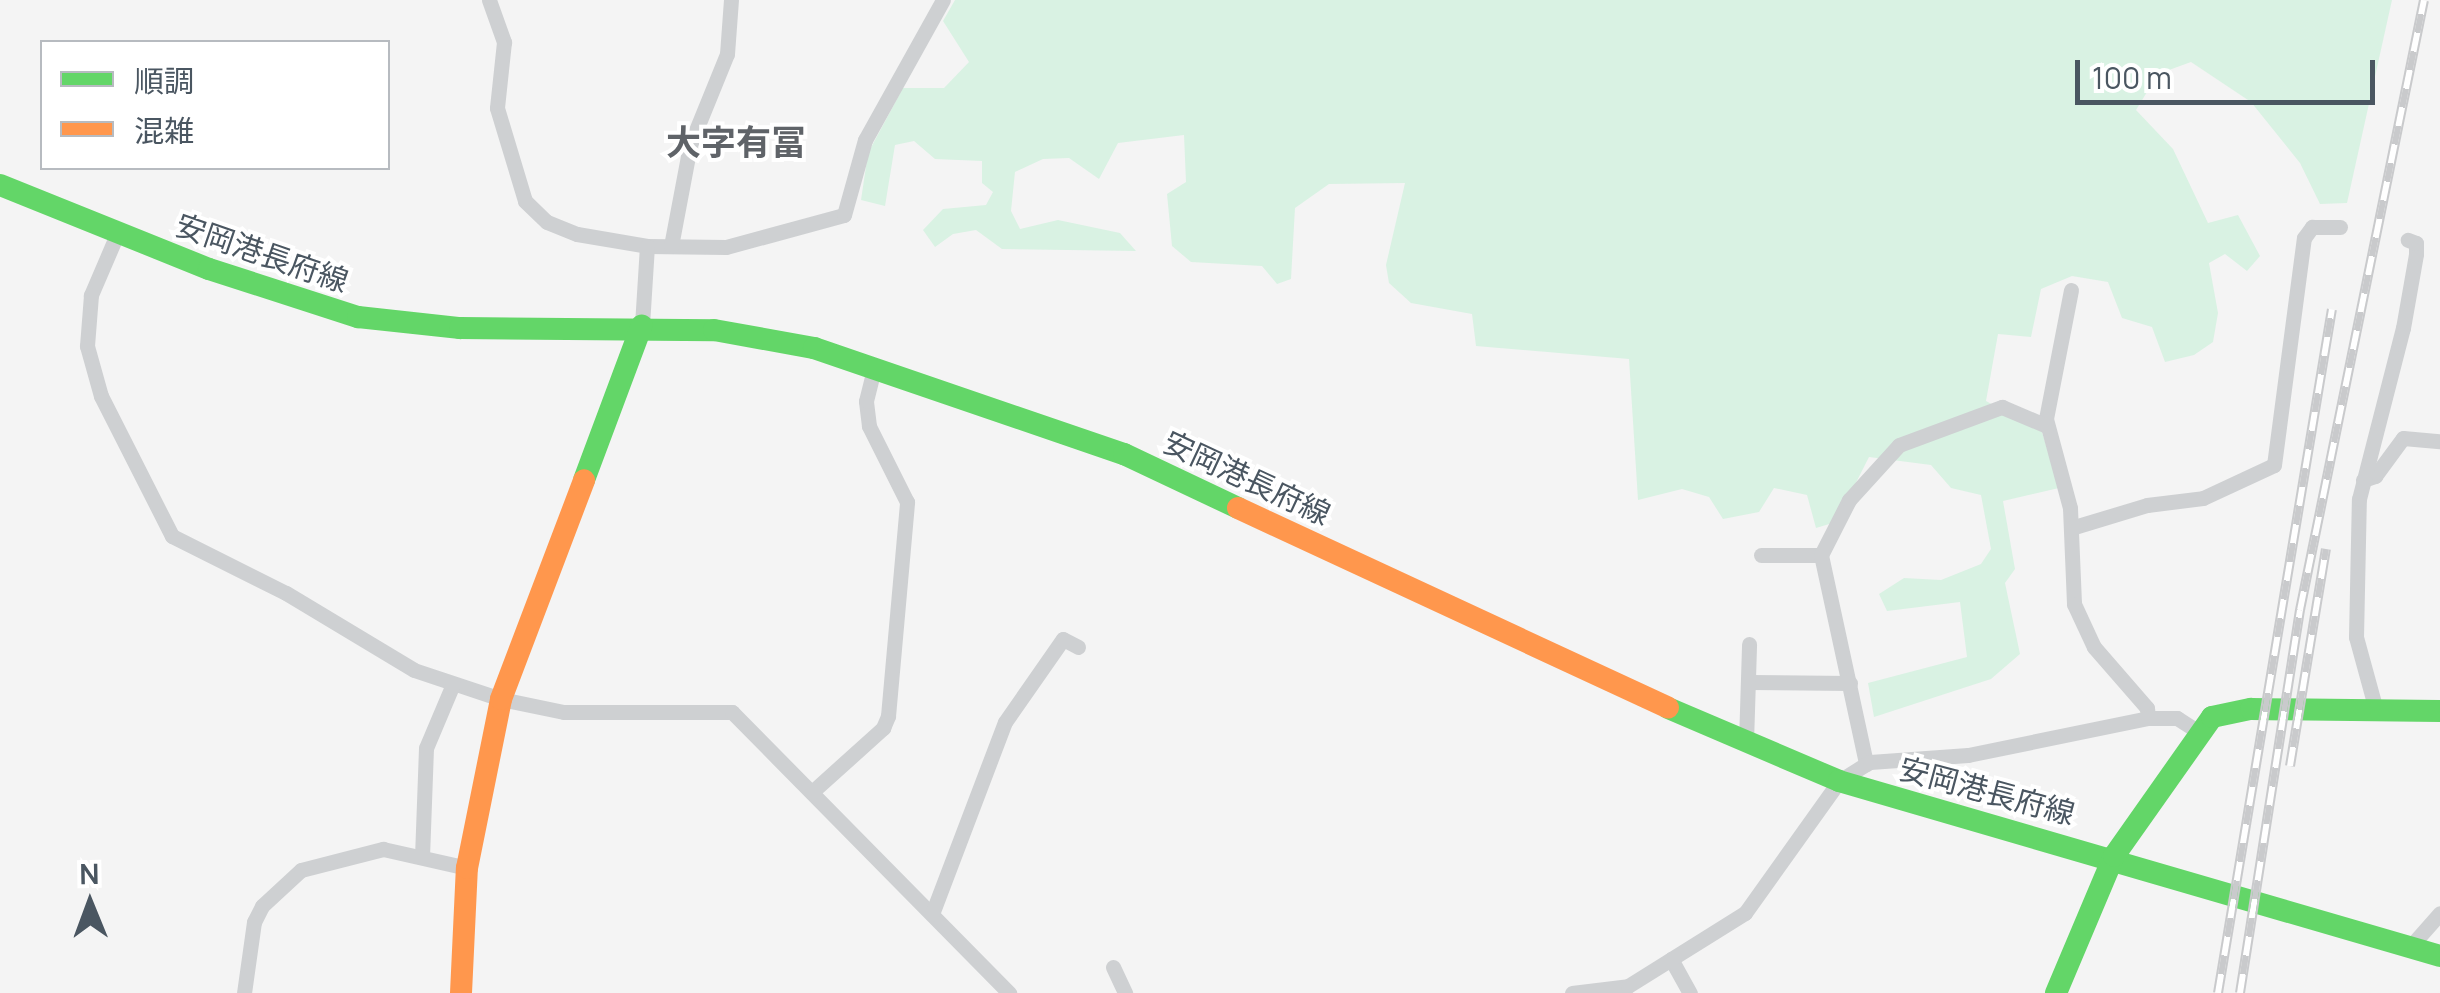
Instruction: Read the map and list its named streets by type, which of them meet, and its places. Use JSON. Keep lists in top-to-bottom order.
{
  "streets": {
    "main road": ["安岡港長府線"]
  },
  "districts": ["大字有冨"],
  "legend": ["順調", "混雑"],
  "scale_bar": "100 m",
  "north": "top"
}
